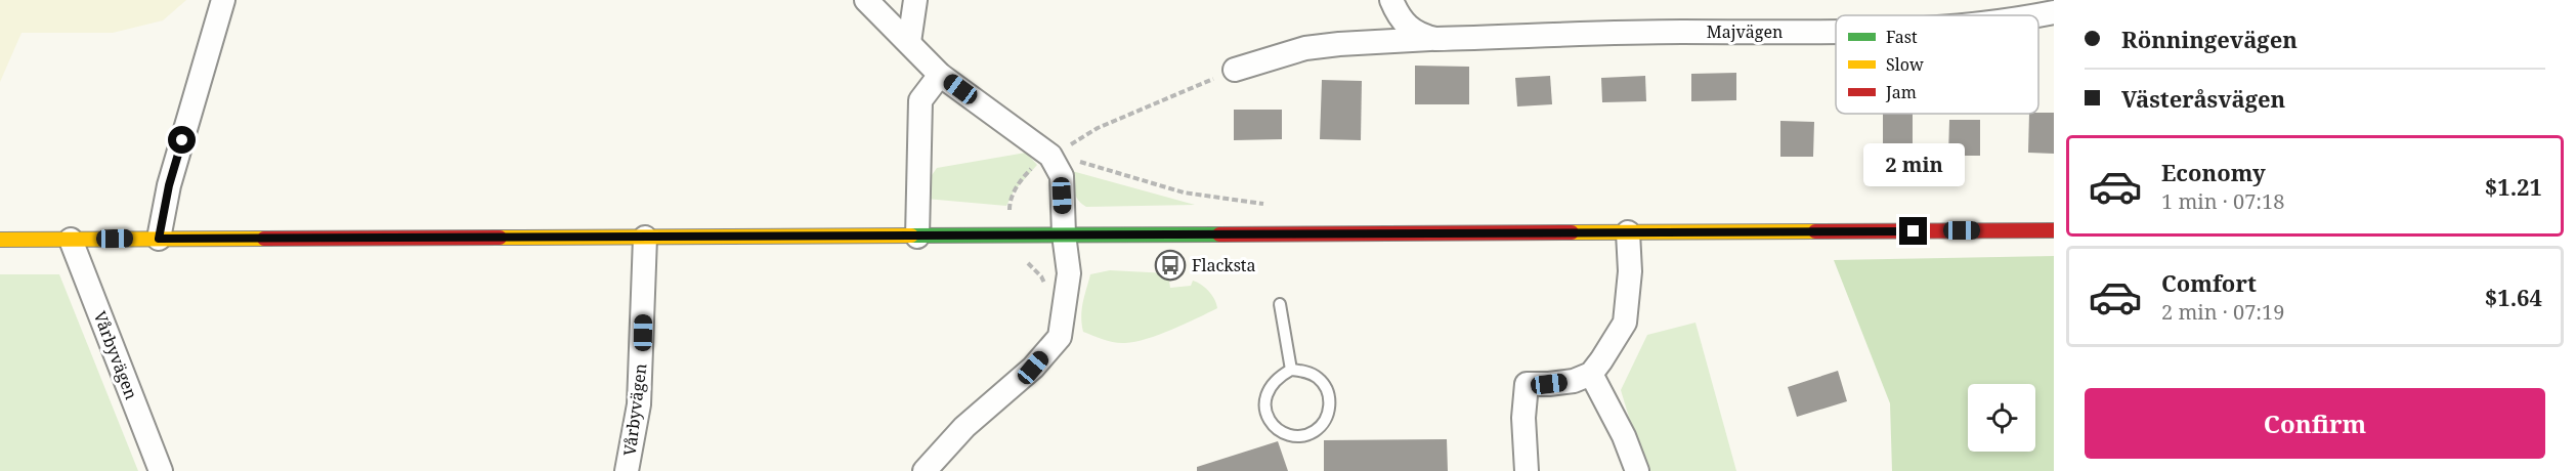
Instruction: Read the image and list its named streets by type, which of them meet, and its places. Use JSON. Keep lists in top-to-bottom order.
{
  "streets": {
    "street": ["Majvägen", "Vårbyvägen"]
  },
  "places": {
    "bus stop": ["Flacksta"]
  },
  "legend": ["Fast", "Slow", "Jam"],
  "page": {
    "banner": ["Rönningevägen", "Västeråsvägen"],
    "list": [
      {
        "name": "Economy",
        "note": "1 min · 07:18",
        "value": "$1.21"
      },
      {
        "name": "Comfort",
        "note": "2 min · 07:19",
        "value": "$1.64"
      }
    ],
    "bubble": "2 min",
    "buttons": "Confirm"
  }
}
